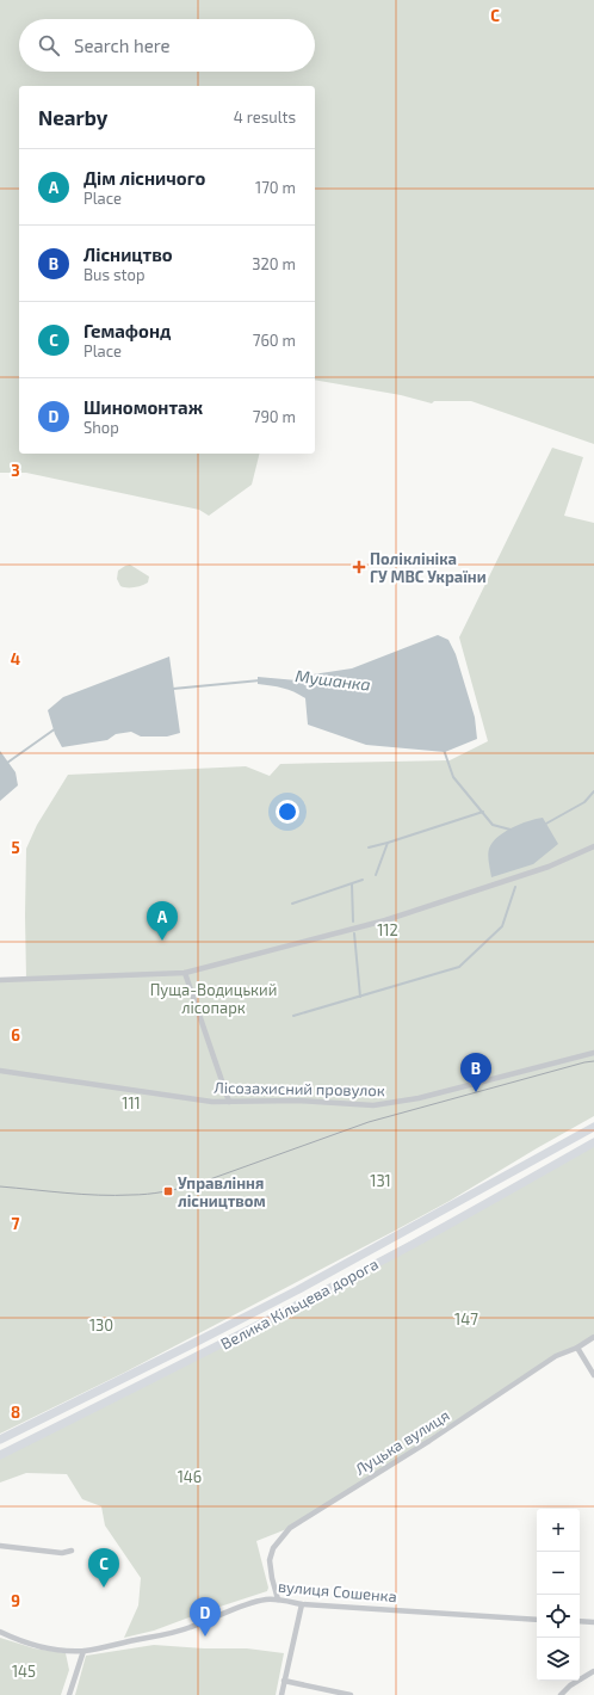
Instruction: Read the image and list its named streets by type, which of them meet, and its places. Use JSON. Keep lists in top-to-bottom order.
{
  "streets": {
    "main road": ["Велика Кільцева дорога"],
    "street": ["Лісозахисний провулок", "Луцька вулиця", "вулиця Сошенка"]
  },
  "crossings": [
    ["Луцька вулиця", "вулиця Сошенка"]
  ],
  "water": ["Мушанка"],
  "parks": [
    "112",
    "Пуща-Водицький лісопарк",
    "111",
    "131",
    "147",
    "130",
    "146",
    "145"
  ],
  "places": {
    "health": ["Поліклініка ГУ МВС України"],
    "transit": ["Управління лісництвом"]
  },
  "page": {
    "search": "Search here",
    "heading": ["Nearby", "4 results"],
    "list": [
      {
        "mark": "A",
        "name": "Дім лісничого",
        "note": "Place",
        "value": "170 m"
      },
      {
        "mark": "B",
        "name": "Лісництво",
        "note": "Bus stop",
        "value": "320 m"
      },
      {
        "mark": "C",
        "name": "Гемафонд",
        "note": "Place",
        "value": "760 m"
      },
      {
        "mark": "D",
        "name": "Шиномонтаж",
        "note": "Shop",
        "value": "790 m"
      }
    ],
    "pins": [
      "A",
      "B",
      "C",
      "D"
    ],
    "map_buttons": ["+", "−"]
  },
  "grid": {
    "columns": ["C"],
    "rows": [
      "3",
      "4",
      "5",
      "6",
      "7",
      "8",
      "9"
    ]
  }
}
